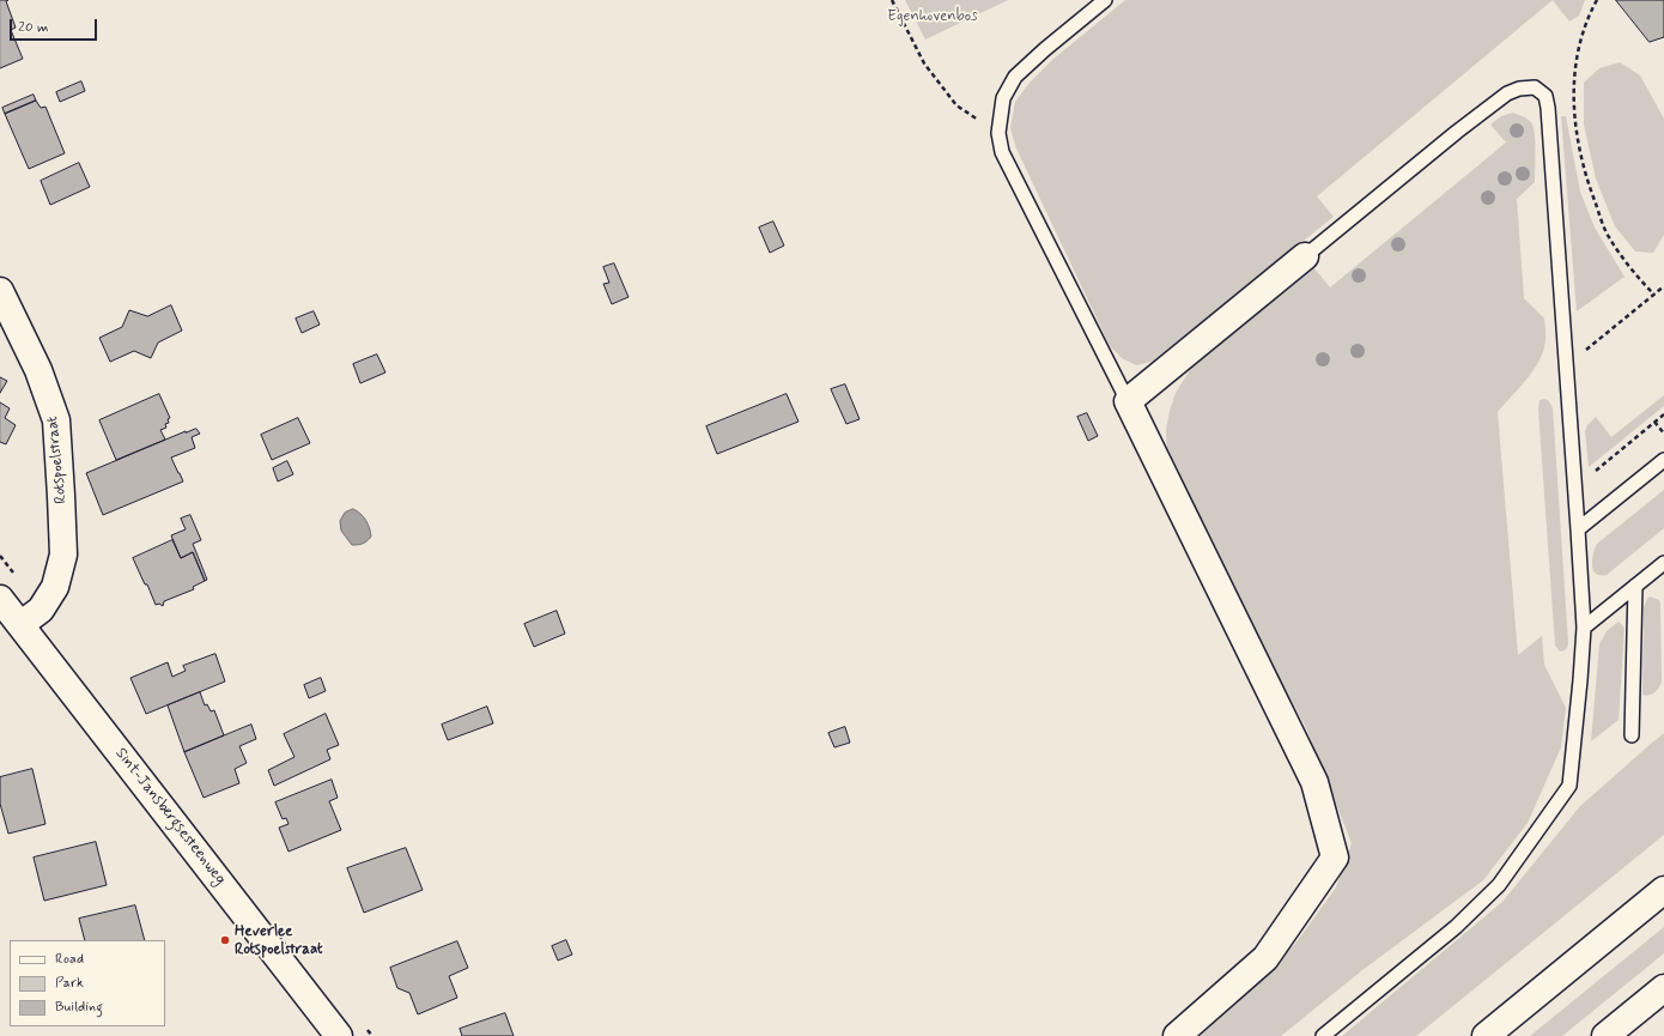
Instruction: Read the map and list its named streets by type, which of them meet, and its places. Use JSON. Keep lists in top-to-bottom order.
{
  "streets": {
    "main road": ["Rotspoelstraat", "Sint-Jansbergsesteenweg"]
  },
  "crossings": [
    ["Rotspoelstraat", "Sint-Jansbergsesteenweg"]
  ],
  "parks": ["Egenhovenbos"],
  "places": ["Heverlee Rotspoelstraat"],
  "legend": ["Road", "Park", "Building"],
  "scale_bar": "20 m"
}
